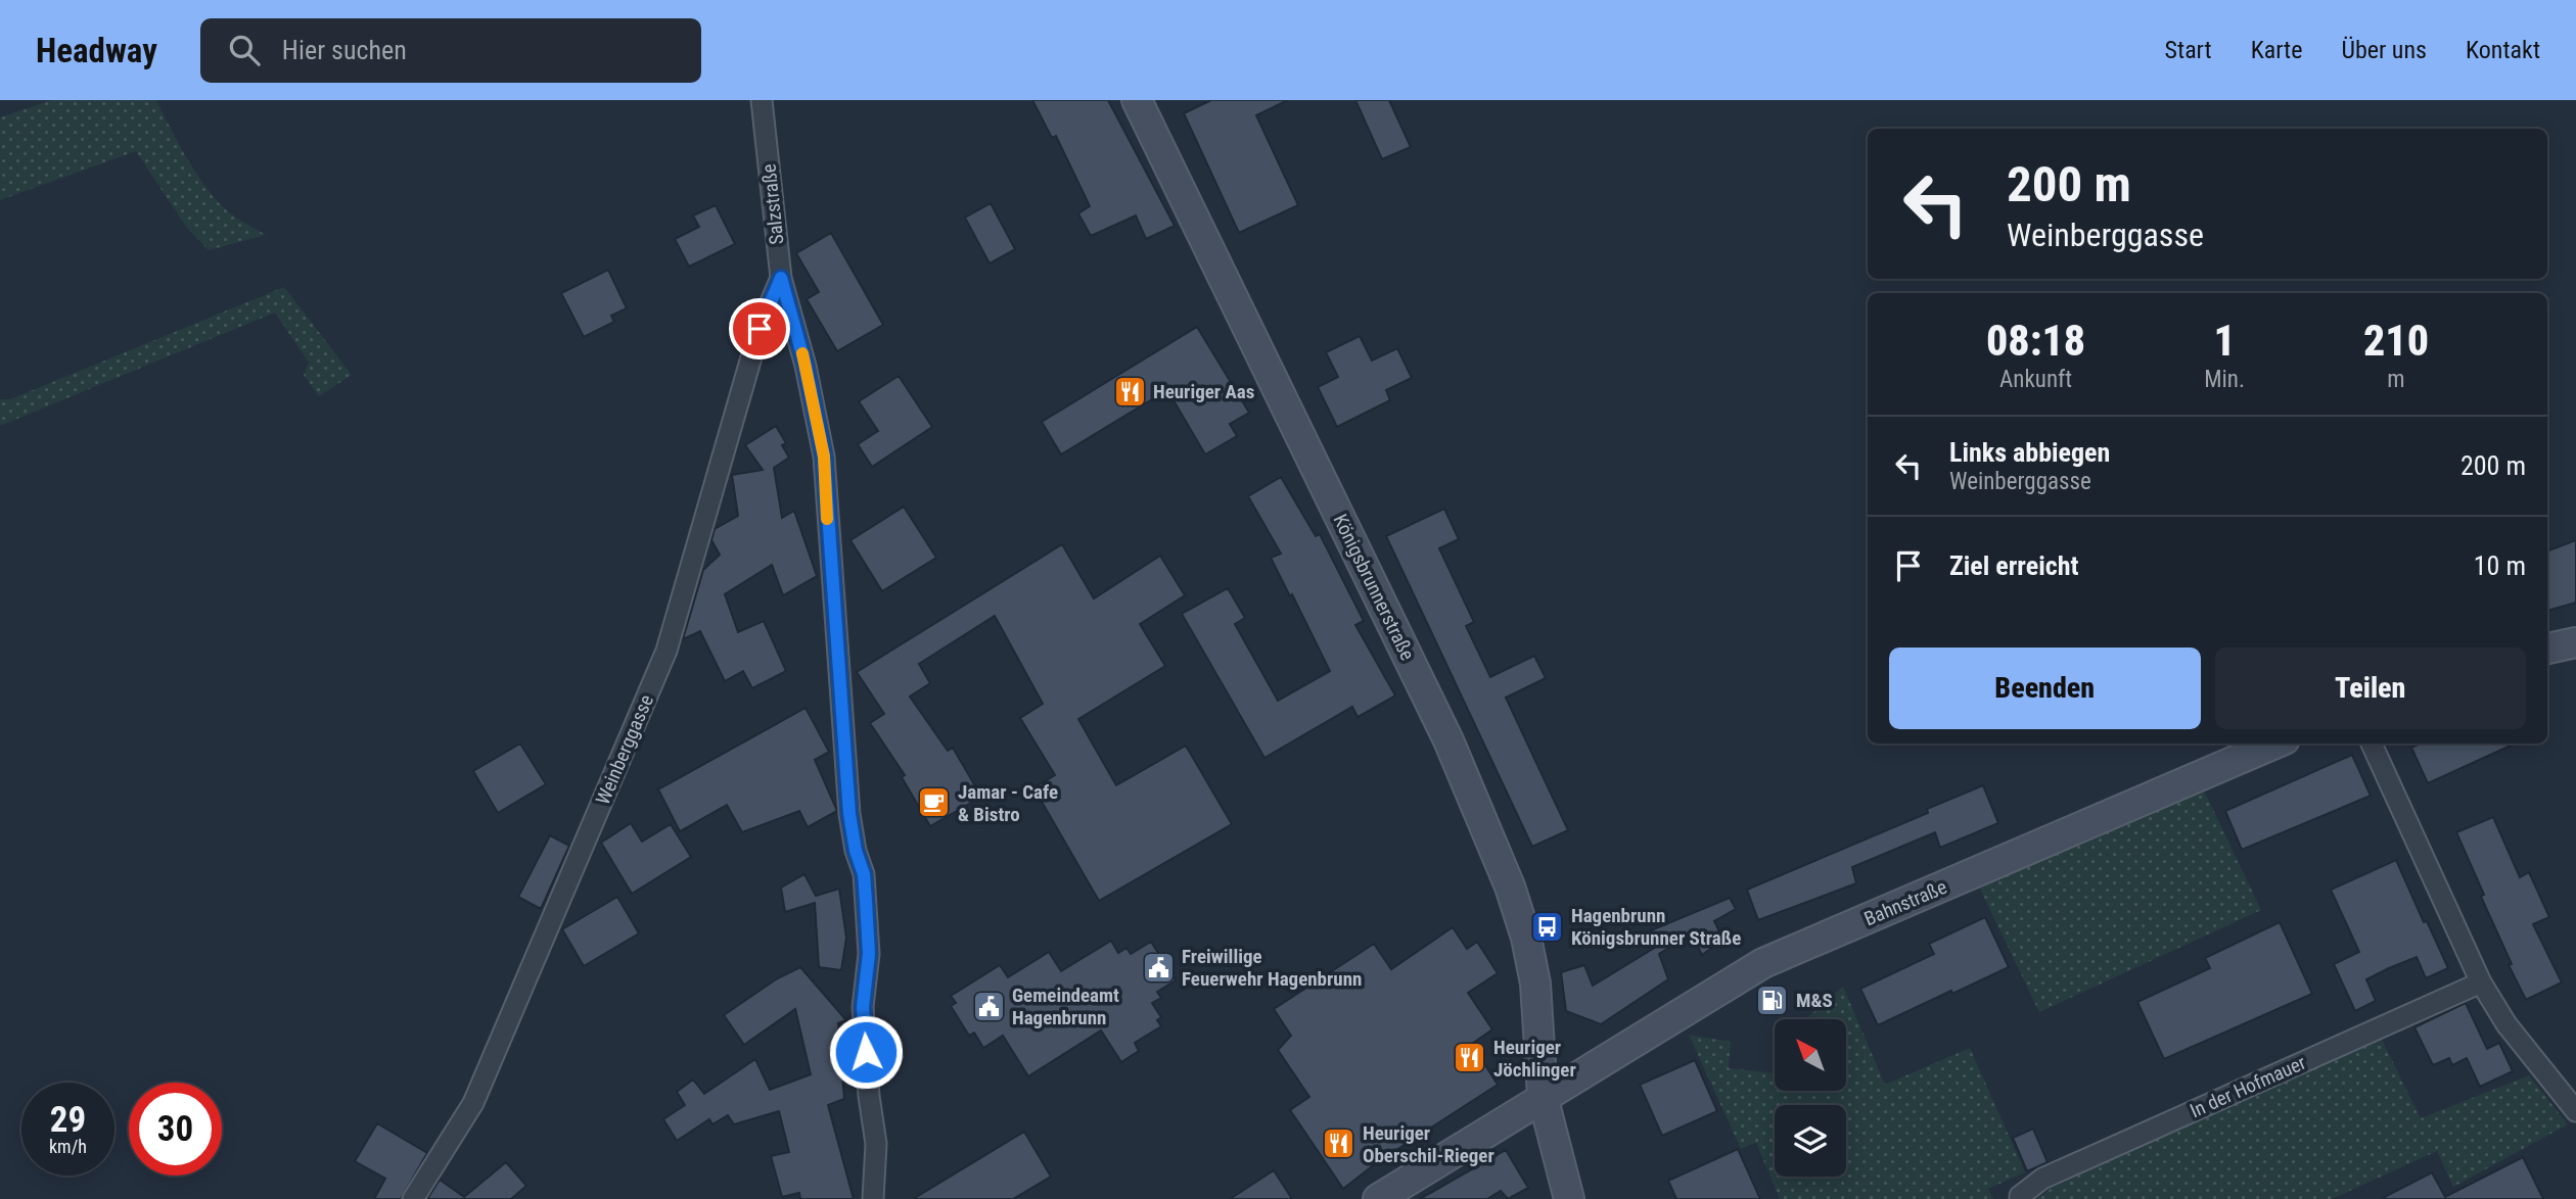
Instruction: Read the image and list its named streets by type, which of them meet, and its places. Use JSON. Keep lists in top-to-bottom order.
{
  "streets": {
    "street": [
      "Salzstraße",
      "Königsbrunnerstraße",
      "Weinberggasse",
      "Bahnstraße",
      "In der Hofmauer"
    ]
  },
  "crossings": [
    ["Salzstraße", "Weinberggasse"],
    ["Königsbrunnerstraße", "Bahnstraße"]
  ],
  "places": {
    "restaurant": ["Heuriger Aas", "Heuriger Jöchlinger", "Heuriger Oberschil-Rieger"],
    "cafe": ["Jamar - Cafe & Bistro"],
    "bus stop": ["Hagenbrunn Königsbrunner Straße"],
    "public building": ["Freiwillige Feuerwehr Hagenbrunn", "Gemeindeamt Hagenbrunn"],
    "fuel station": ["M&S"]
  },
  "north": "top left",
  "page": {
    "header": "Headway",
    "search": "Hier suchen",
    "nav": [
      "Start",
      "Karte",
      "Über uns",
      "Kontakt"
    ],
    "turn": ["200 m", "Weinberggasse"],
    "eta": [
      "08:18",
      "Ankunft",
      "1",
      "Min.",
      "210",
      "m"
    ],
    "list": [
      {
        "name": "Links abbiegen",
        "note": "Weinberggasse",
        "value": "200 m"
      },
      {
        "name": "Ziel erreicht",
        "value": "10 m"
      }
    ],
    "buttons": ["Beenden", "Teilen"],
    "speed": "29 km/h",
    "limit": "30"
  }
}
